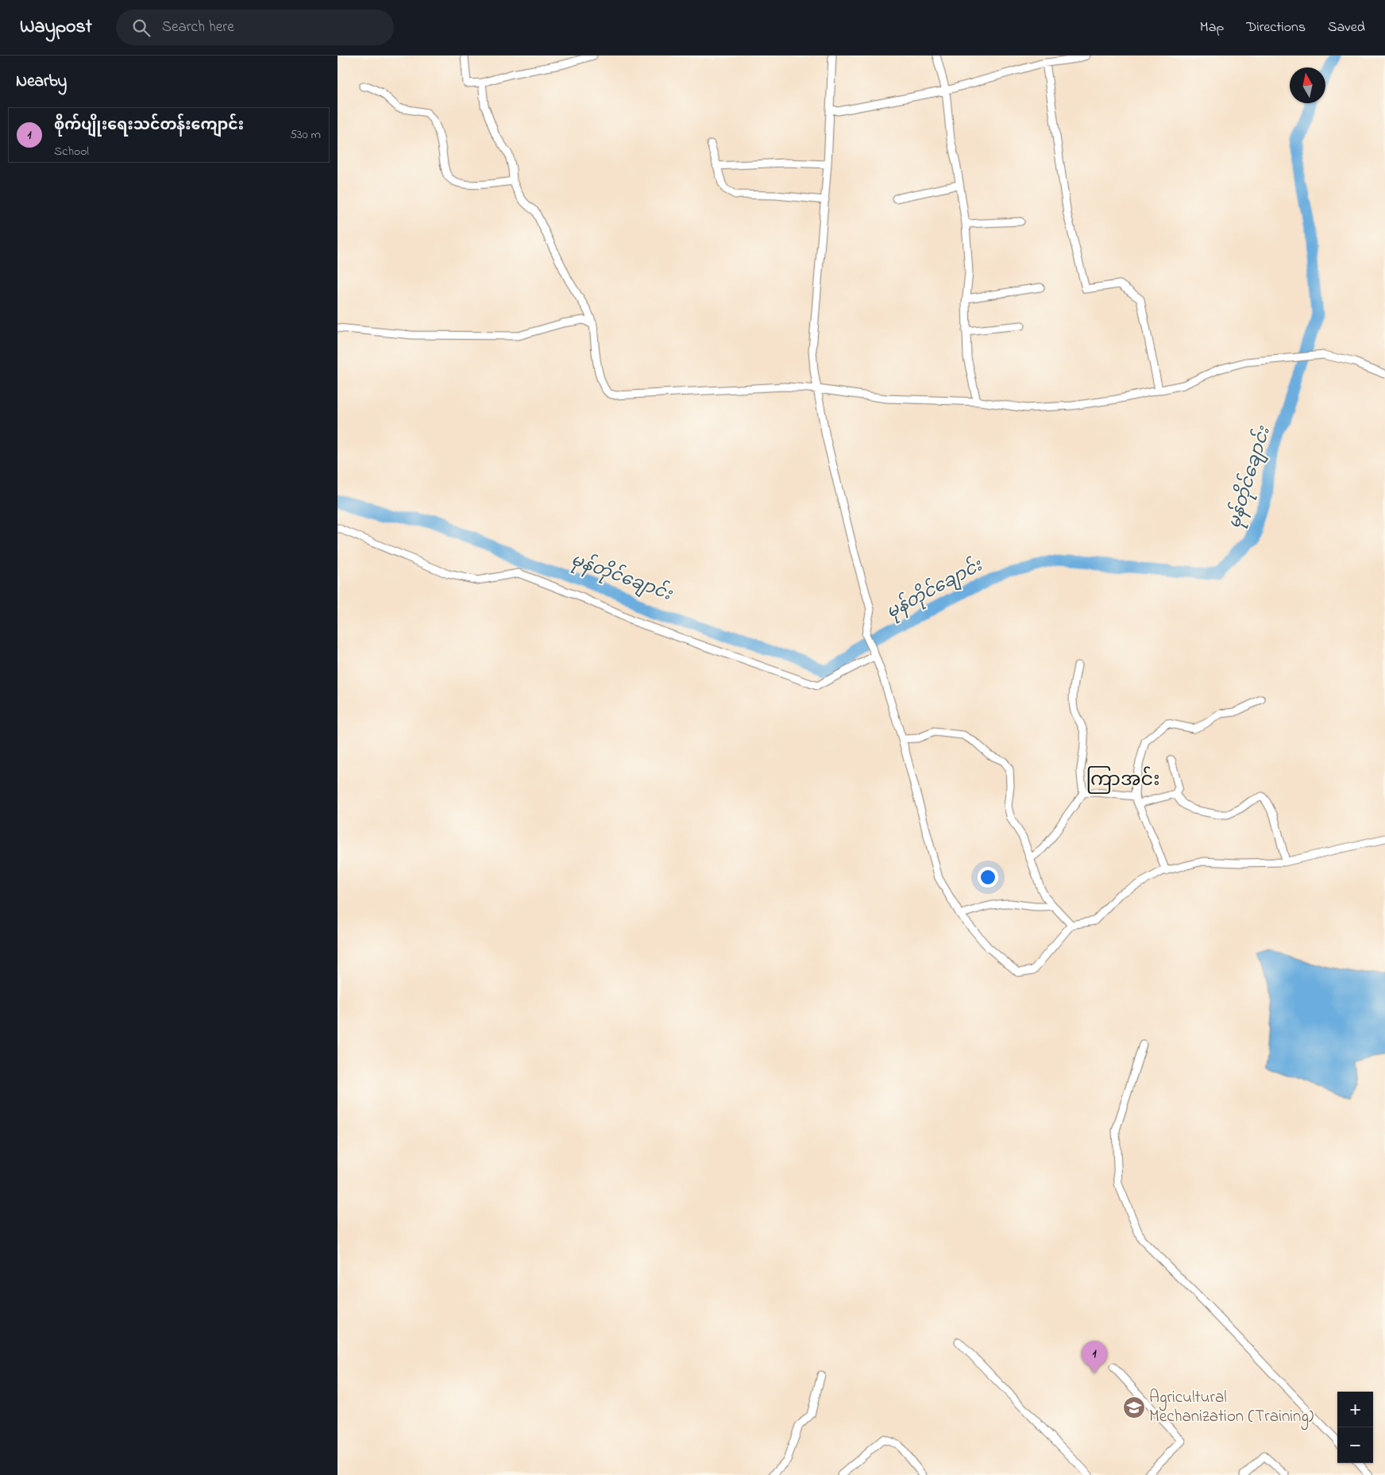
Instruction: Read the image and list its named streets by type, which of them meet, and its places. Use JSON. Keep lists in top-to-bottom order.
{
  "districts": ["ကြာအင်း"],
  "water": ["မုန်တိုင်ချောင်း"],
  "places": {
    "school or university": ["Agricultural Mechanization (Training)"]
  },
  "north": "top",
  "page": {
    "header": "Waypost",
    "search": "Search here",
    "nav": ["Map", "Directions", "Saved"],
    "heading": "Nearby",
    "list": [
      {
        "mark": "1",
        "name": "စိုက်ပျိုးရေးသင်တန်းကျောင်း",
        "note": "School",
        "value": "530 m"
      }
    ],
    "pins": "1",
    "map_buttons": ["+", "−"]
  }
}
